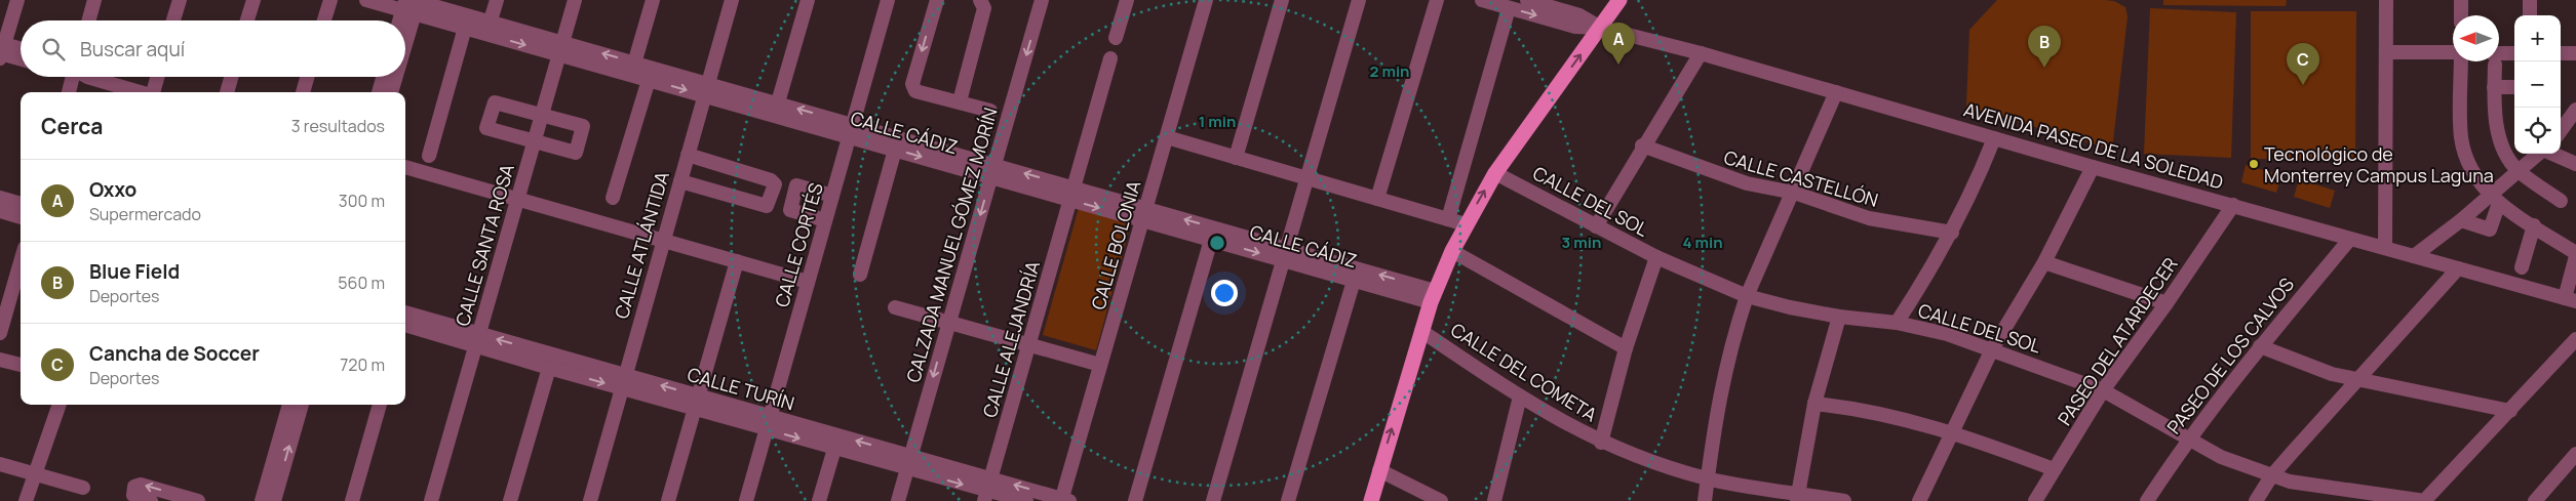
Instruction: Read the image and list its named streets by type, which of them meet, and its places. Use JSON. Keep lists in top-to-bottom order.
{
  "streets": {
    "street": [
      "CALLE CÁDIZ",
      "AVENIDA PASEO DE LA SOLEDAD",
      "CALLE CASTELLÓN",
      "CALLE DEL SOL",
      "CALLE SANTA ROSA",
      "CALLE ATLÁNTIDA",
      "CALLE CORTÉS",
      "CALZADA MANUEL GÓMEZ MORÍN",
      "CALLE BOLONIA",
      "CALLE ALEJANDRÍA",
      "PASEO DEL ATARDECER",
      "PASEO DE LOS CALVOS",
      "CALLE DEL COMETA",
      "CALLE TURÍN"
    ]
  },
  "crossings": [
    ["CALLE CÁDIZ", "CALLE SANTA ROSA"],
    ["CALLE CÁDIZ", "CALLE ATLÁNTIDA"],
    ["CALLE CÁDIZ", "CALLE CORTÉS"],
    ["CALLE CÁDIZ", "CALZADA MANUEL GÓMEZ MORÍN"],
    ["CALLE CÁDIZ", "CALLE BOLONIA"],
    ["CALLE CÁDIZ", "CALLE ALEJANDRÍA"],
    ["AVENIDA PASEO DE LA SOLEDAD", "PASEO DEL ATARDECER"],
    ["AVENIDA PASEO DE LA SOLEDAD", "PASEO DE LOS CALVOS"],
    ["CALLE DEL SOL", "PASEO DEL ATARDECER"],
    ["CALLE DEL SOL", "PASEO DE LOS CALVOS"],
    ["CALLE SANTA ROSA", "CALLE TURÍN"],
    ["CALLE ATLÁNTIDA", "CALLE TURÍN"],
    ["CALLE CORTÉS", "CALLE TURÍN"],
    ["CALZADA MANUEL GÓMEZ MORÍN", "CALLE TURÍN"],
    ["CALLE BOLONIA", "CALLE TURÍN"],
    ["CALLE ALEJANDRÍA", "CALLE TURÍN"]
  ],
  "places": ["Tecnológico de Monterrey Campus Laguna"],
  "north": "left",
  "page": {
    "map_buttons": ["+", "−"],
    "search": "Buscar aquí",
    "pins": ["A", "B", "C"],
    "heading": ["Cerca", "3 resultados"],
    "list": [
      {
        "mark": "A",
        "name": "Oxxo",
        "note": "Supermercado",
        "value": "300 m"
      },
      {
        "mark": "B",
        "name": "Blue Field",
        "note": "Deportes",
        "value": "560 m"
      },
      {
        "mark": "C",
        "name": "Cancha de Soccer",
        "note": "Deportes",
        "value": "720 m"
      }
    ]
  },
  "rings": [
    "2 min",
    "1 min",
    "3 min",
    "4 min"
  ]
}
